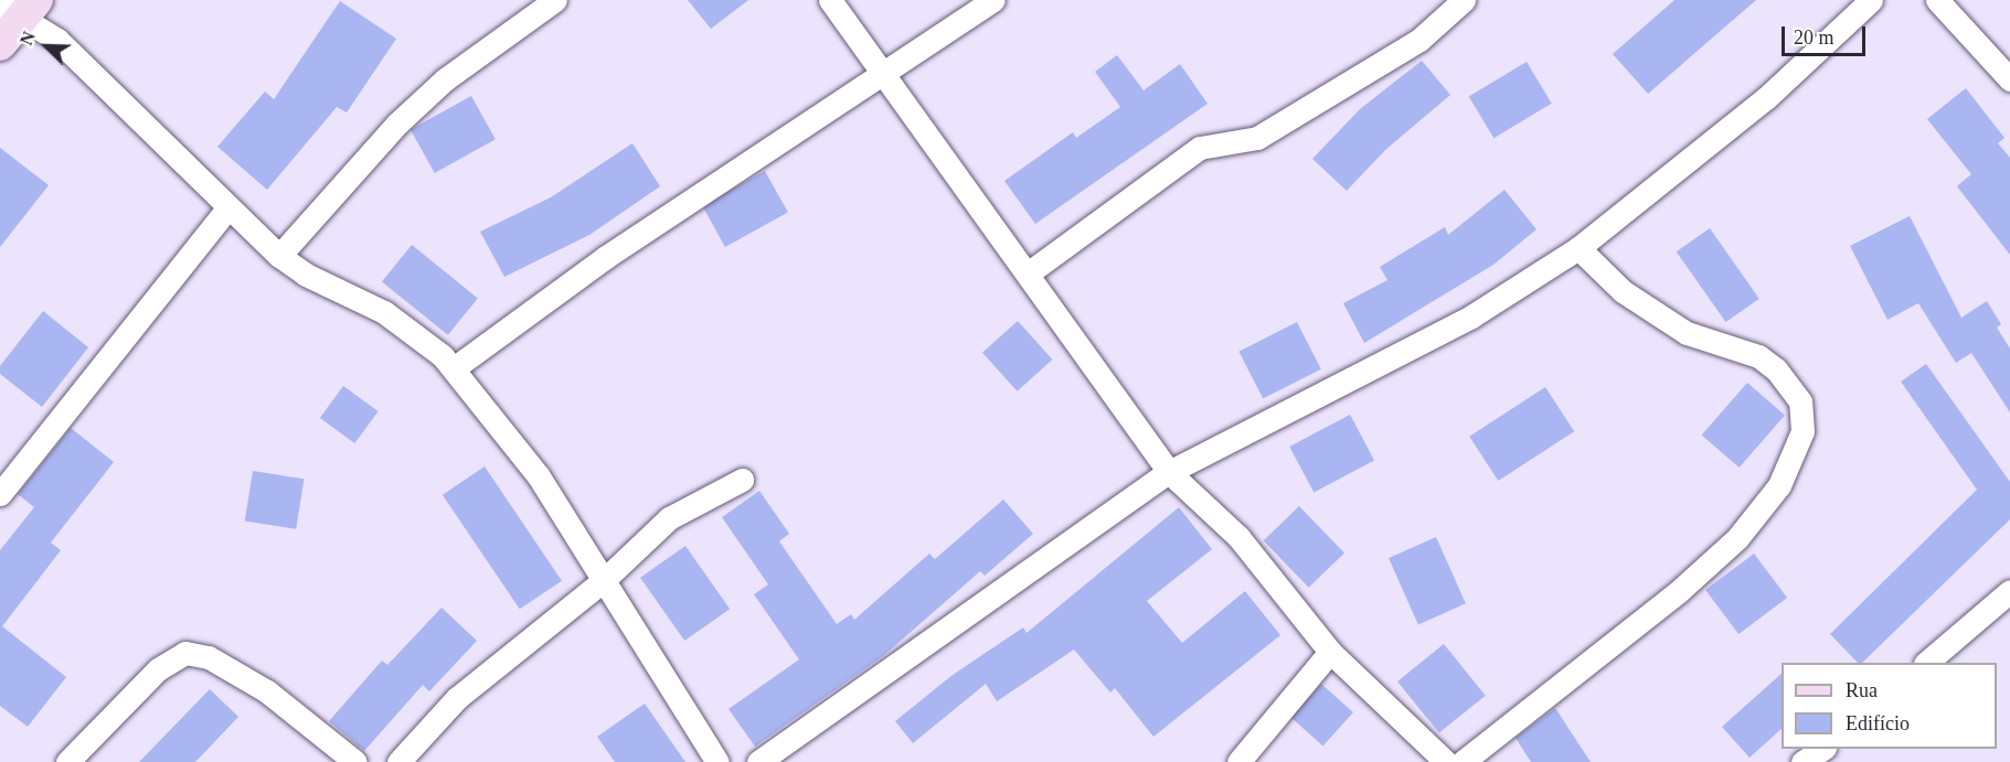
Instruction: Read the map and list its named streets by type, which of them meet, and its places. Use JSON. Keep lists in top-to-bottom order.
{
  "legend": ["Rua", "Edifício"],
  "scale_bar": "20 m",
  "north": "top left"
}
